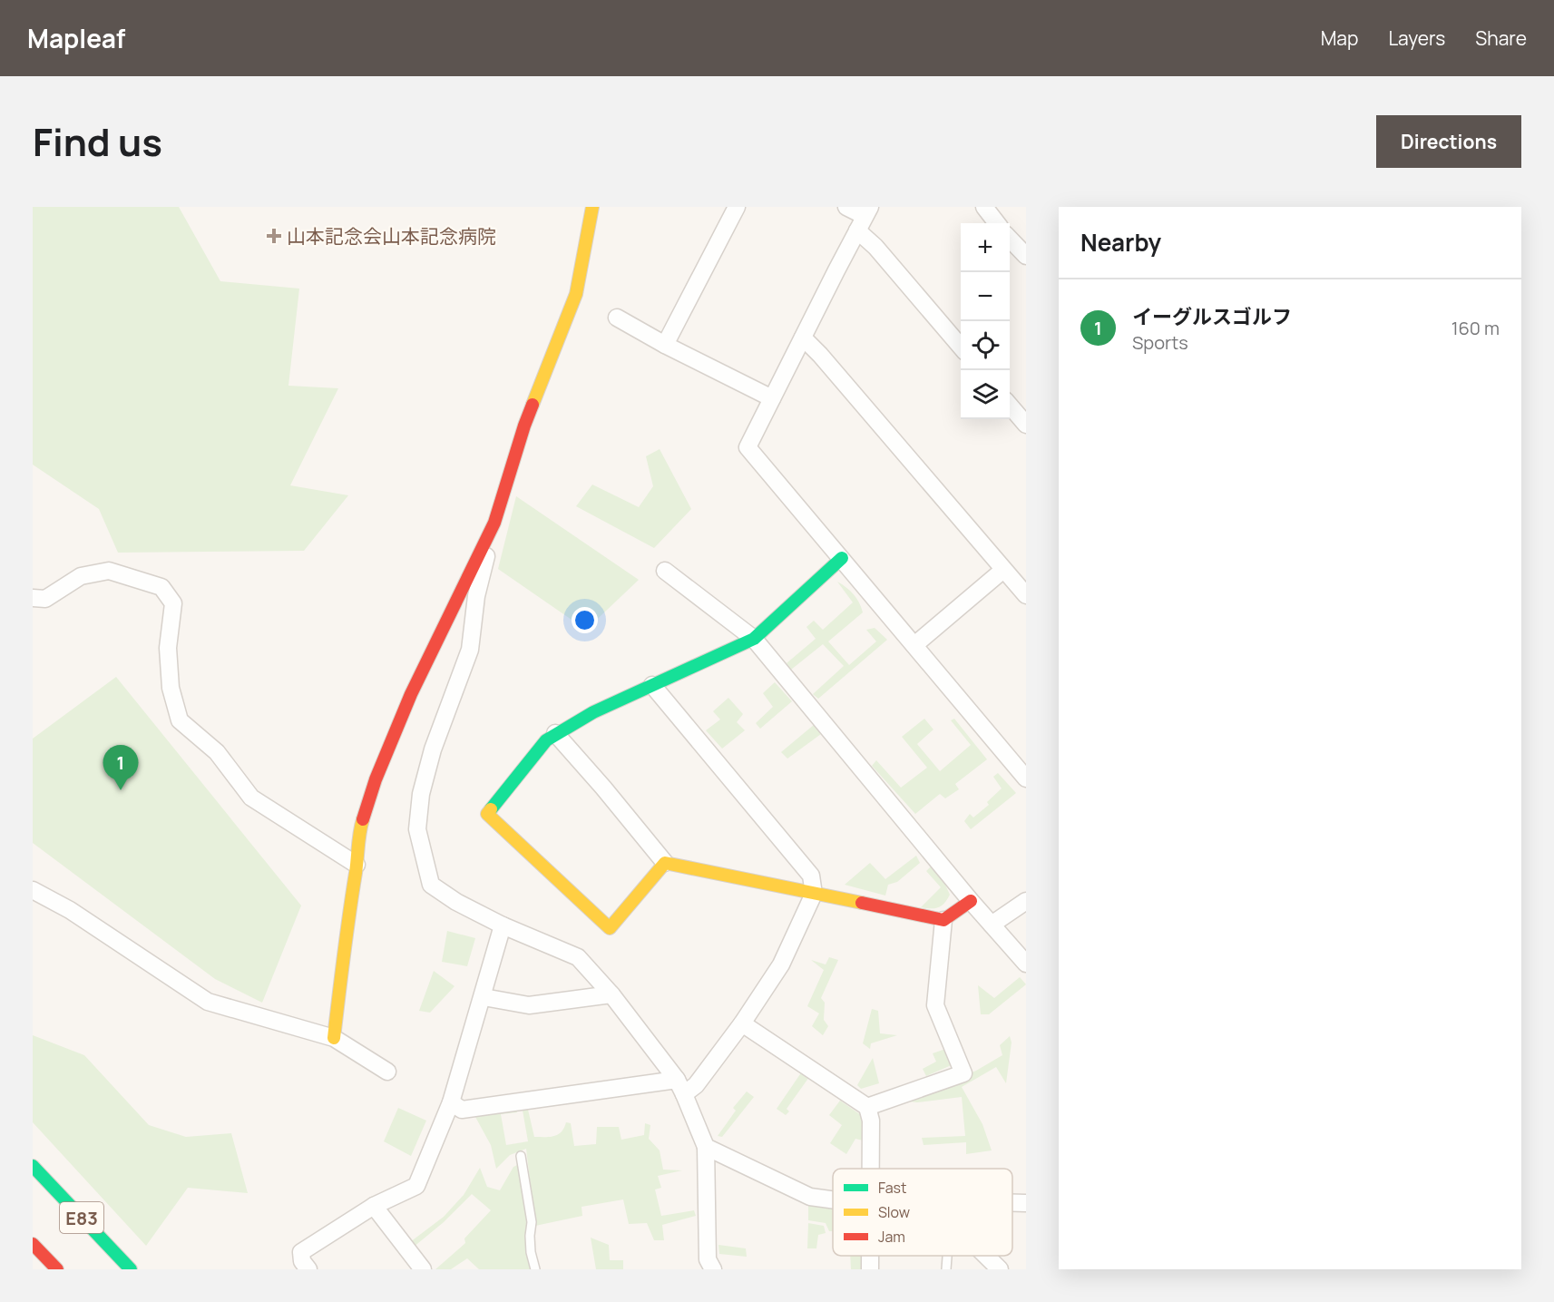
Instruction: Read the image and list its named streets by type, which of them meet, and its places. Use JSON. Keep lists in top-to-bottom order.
{
  "streets": {
    "main road": ["E83"]
  },
  "places": {
    "health": ["山本記念会山本記念病院"]
  },
  "legend": ["Fast", "Slow", "Jam"],
  "page": {
    "header": "Mapleaf",
    "nav": ["Map", "Layers", "Share"],
    "title": "Find us",
    "buttons": "Directions",
    "heading": "Nearby",
    "map_buttons": ["+", "−"],
    "list": [
      {
        "mark": "1",
        "name": "イーグルスゴルフ",
        "note": "Sports",
        "value": "160 m"
      }
    ],
    "pins": "1"
  }
}
